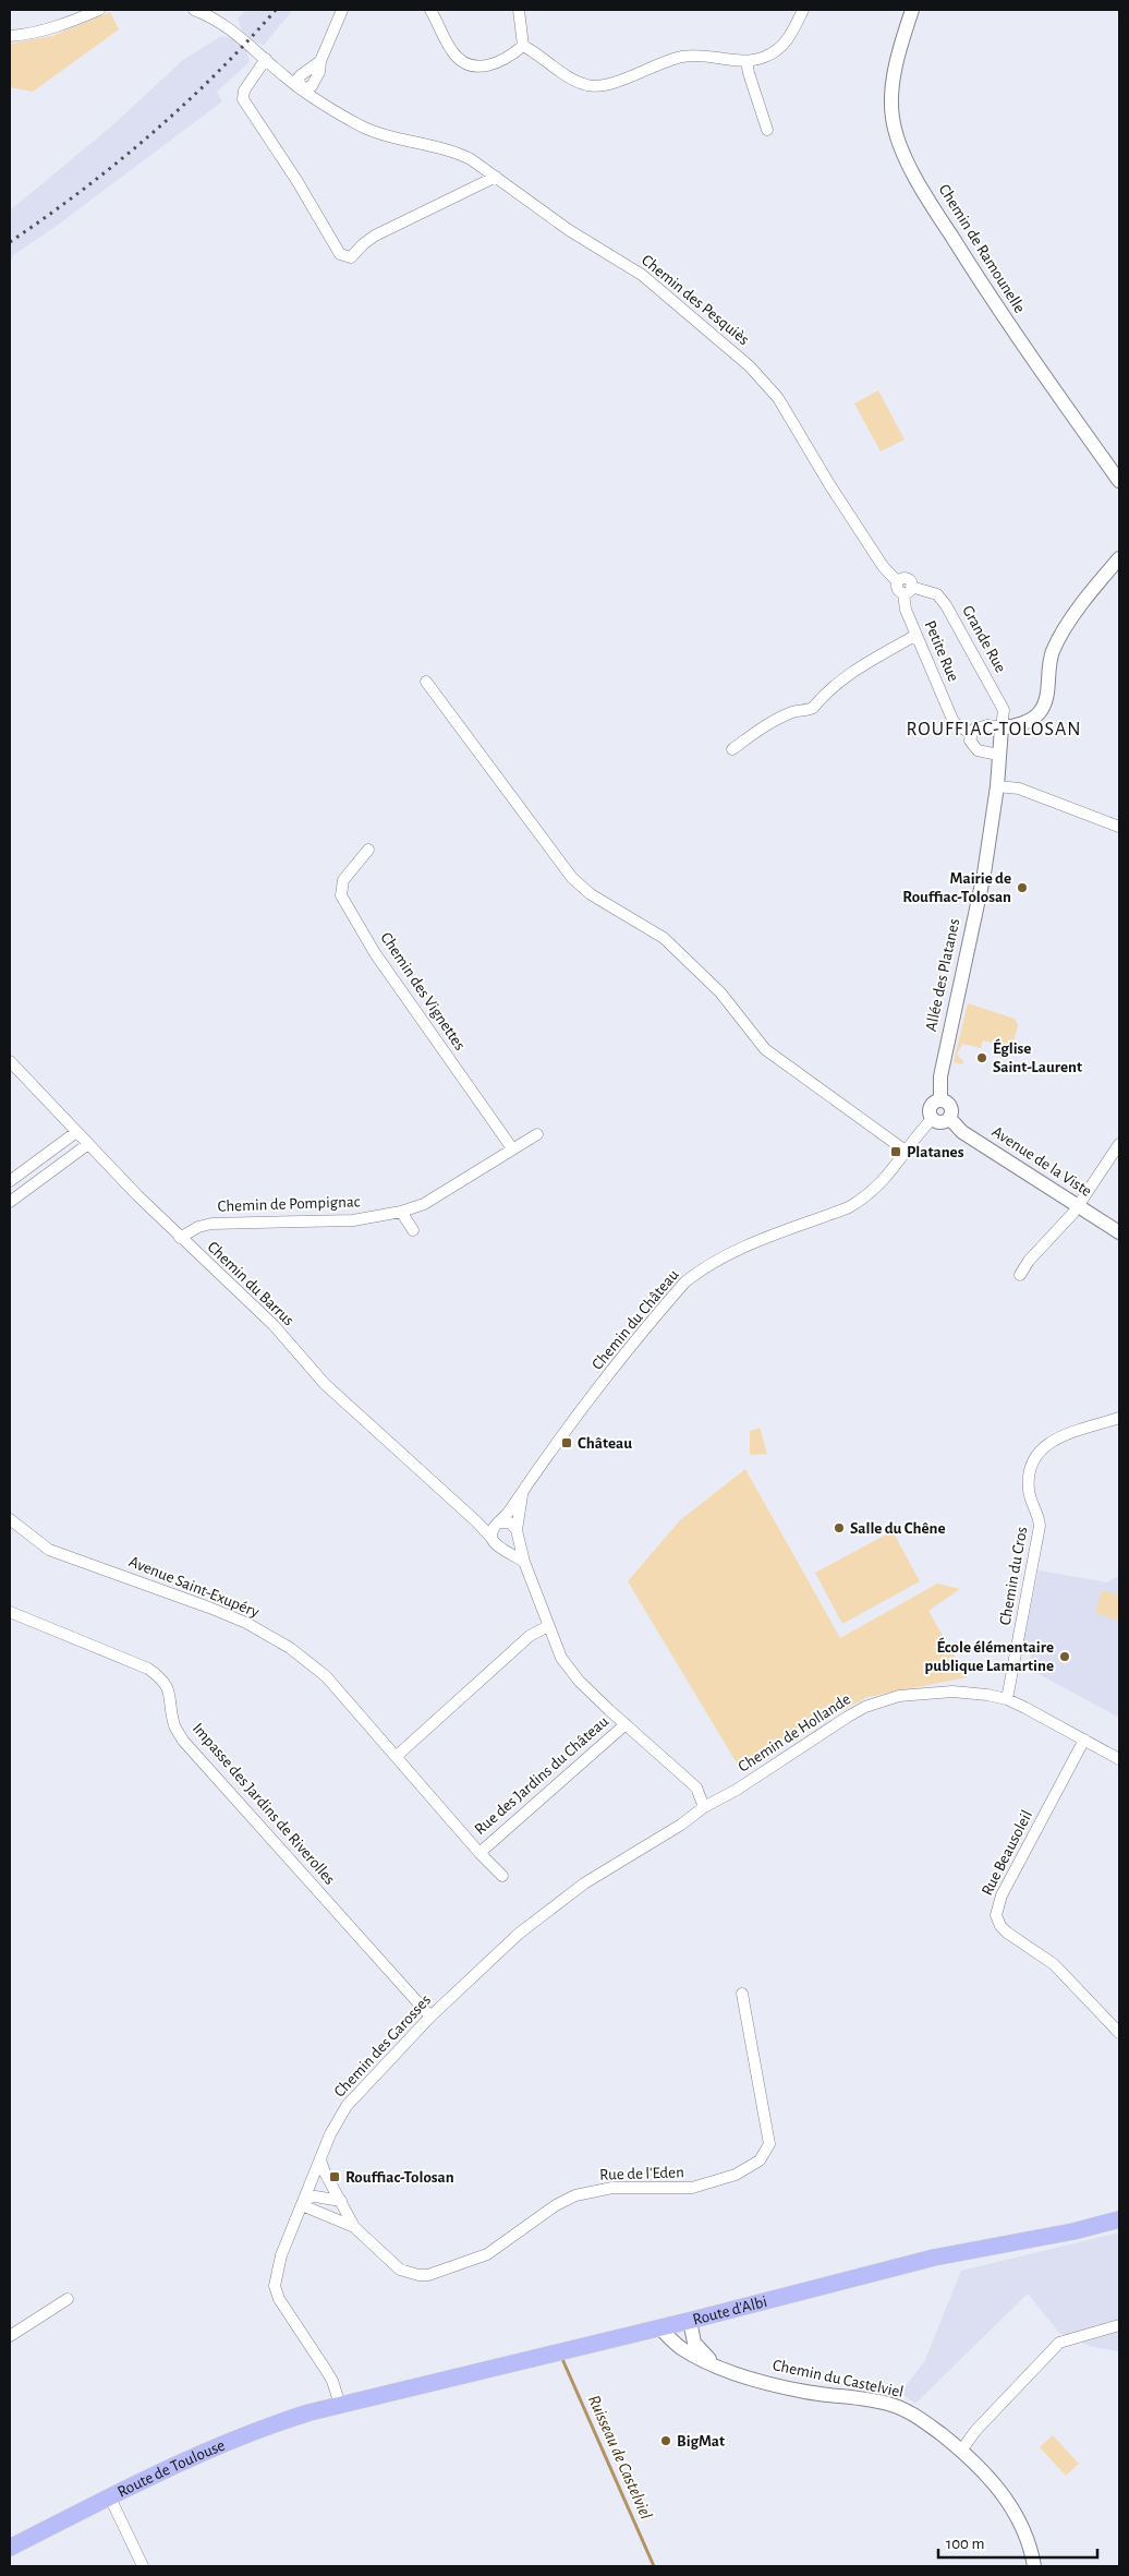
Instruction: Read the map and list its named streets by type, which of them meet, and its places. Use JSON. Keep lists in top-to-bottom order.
{
  "streets": {
    "main road": ["Route d'Albi", "Route de Toulouse"],
    "street": [
      "Chemin de Ramounelle",
      "Chemin des Pesquiès",
      "Grande Rue",
      "Petite Rue",
      "Allée des Platanes",
      "Chemin des Vignettes",
      "Avenue de la Viste",
      "Chemin de Pompignac",
      "Chemin du Barrus",
      "Chemin du Château",
      "Chemin du Cros",
      "Avenue Saint-Exupéry",
      "Chemin de Hollande",
      "Rue des Jardins du Château",
      "Impasse des Jardins de Riverolles",
      "Rue Beausoleil",
      "Chemin des Garosses",
      "Rue de l'Eden",
      "Chemin du Castelviel"
    ]
  },
  "crossings": [
    ["Chemin des Pesquiès", "Grande Rue"],
    ["Chemin des Pesquiès", "Petite Rue"],
    ["Grande Rue", "Petite Rue"],
    ["Grande Rue", "Allée des Platanes"],
    ["Allée des Platanes", "Avenue de la Viste"],
    ["Allée des Platanes", "Chemin du Château"],
    ["Chemin des Vignettes", "Chemin de Pompignac"],
    ["Avenue de la Viste", "Chemin du Château"],
    ["Chemin de Pompignac", "Chemin du Barrus"],
    ["Chemin du Barrus", "Chemin du Château"],
    ["Chemin du Château", "Chemin de Hollande"],
    ["Chemin du Château", "Rue des Jardins du Château"],
    ["Chemin du Château", "Chemin des Garosses"],
    ["Chemin du Cros", "Chemin de Hollande"],
    ["Avenue Saint-Exupéry", "Rue des Jardins du Château"],
    ["Chemin de Hollande", "Rue Beausoleil"],
    ["Chemin de Hollande", "Chemin des Garosses"],
    ["Impasse des Jardins de Riverolles", "Chemin des Garosses"],
    ["Chemin des Garosses", "Rue de l'Eden"],
    ["Chemin des Garosses", "Route d'Albi"],
    ["Chemin des Garosses", "Route de Toulouse"],
    ["Route d'Albi", "Chemin du Castelviel"],
    ["Route d'Albi", "Route de Toulouse"]
  ],
  "districts": ["ROUFFIAC-TOLOSAN"],
  "water": ["Ruisseau de Castelviel"],
  "places": {
    "other": [
      "Mairie de Rouffiac-Tolosan",
      "Église Saint-Laurent",
      "Salle du Chêne",
      "École élémentaire publique Lamartine",
      "BigMat"
    ],
    "transit": ["Platanes", "Château", "Rouffiac-Tolosan"]
  },
  "scale_bar": "100 m"
}
